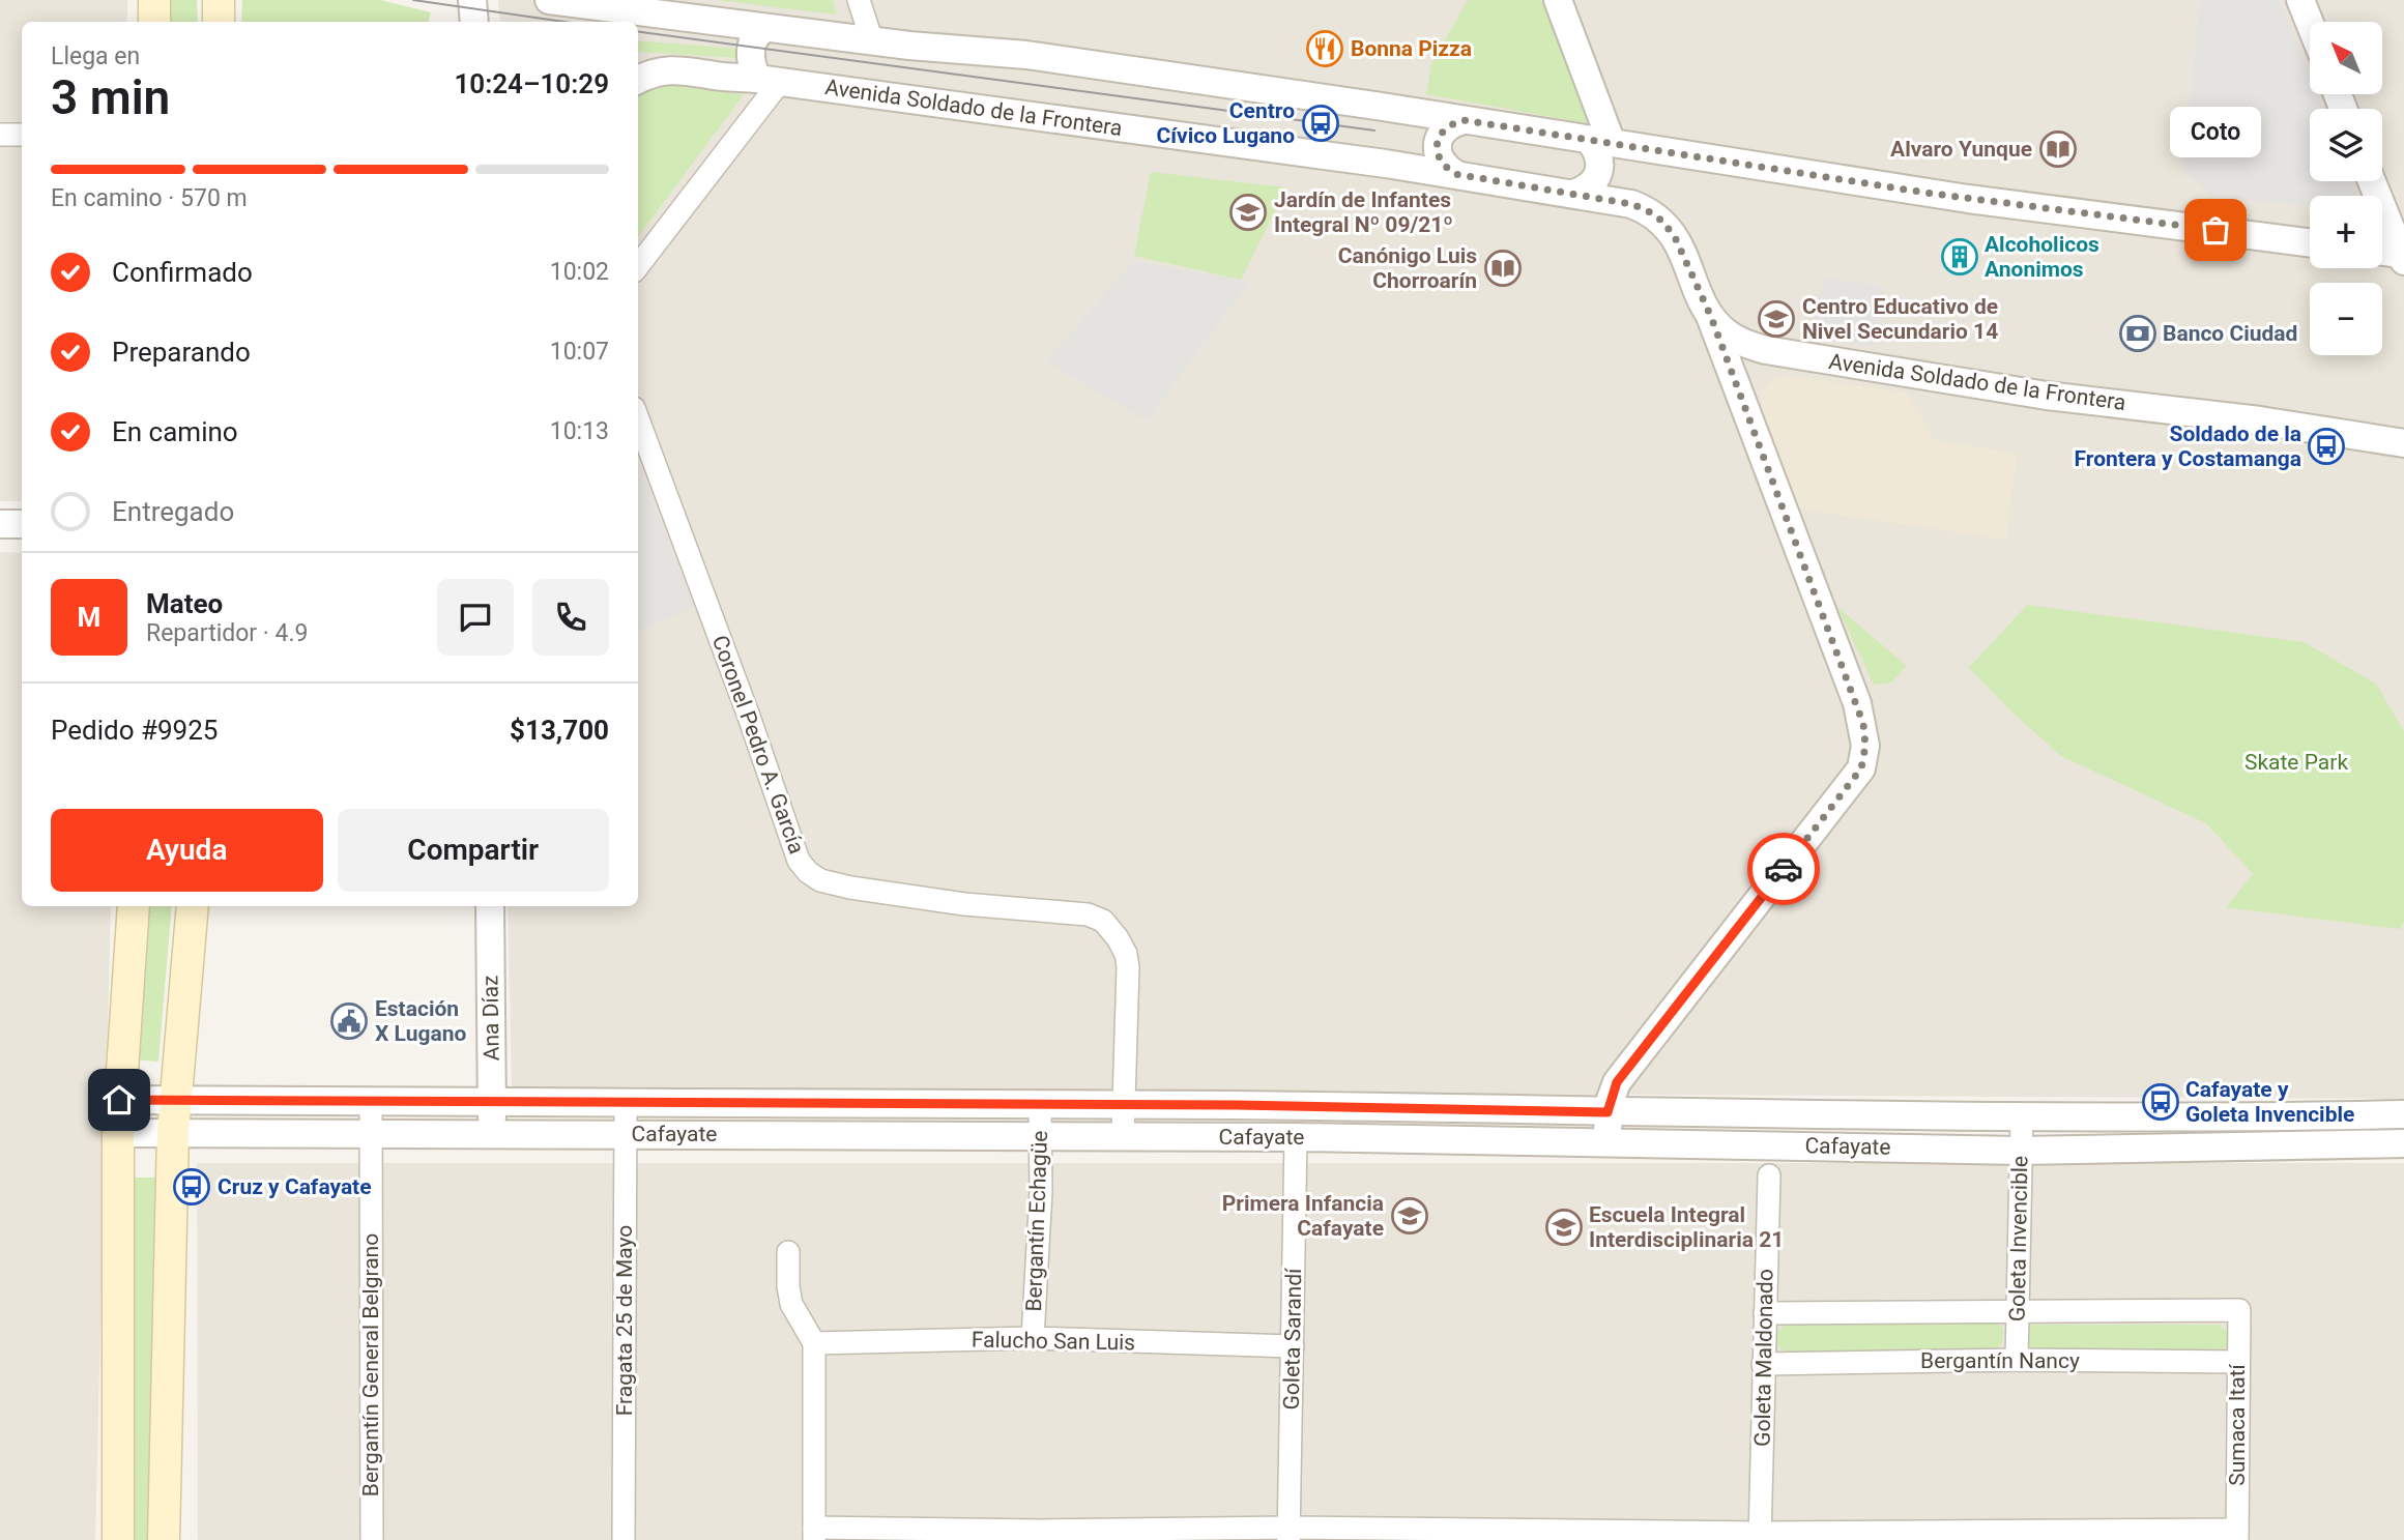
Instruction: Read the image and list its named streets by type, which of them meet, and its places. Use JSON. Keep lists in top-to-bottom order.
{
  "streets": {
    "street": [
      "Avenida Soldado de la Frontera",
      "Coronel Pedro A. García",
      "Ana Díaz",
      "Cafayate",
      "Bergantín Echagüe",
      "Goleta Invencible",
      "Fragata 25 de Mayo",
      "Goleta Sarandí",
      "Falucho San Luis",
      "Goleta Maldonado",
      "Bergantín Nancy",
      "Bergantín General Belgrano",
      "Sumaca Itatí"
    ]
  },
  "crossings": [
    ["Coronel Pedro A. García", "Cafayate"],
    ["Ana Díaz", "Cafayate"],
    ["Cafayate", "Bergantín Echagüe"],
    ["Cafayate", "Goleta Invencible"],
    ["Cafayate", "Fragata 25 de Mayo"],
    ["Cafayate", "Goleta Sarandí"],
    ["Cafayate", "Bergantín General Belgrano"],
    ["Bergantín Echagüe", "Falucho San Luis"],
    ["Goleta Invencible", "Bergantín Nancy"],
    ["Goleta Invencible", "Sumaca Itatí"],
    ["Goleta Sarandí", "Falucho San Luis"],
    ["Goleta Maldonado", "Bergantín Nancy"],
    ["Bergantín Nancy", "Sumaca Itatí"]
  ],
  "parks": ["Skate Park"],
  "places": {
    "restaurant": ["Bonna Pizza"],
    "bus stop": [
      "Centro Cívico Lugano",
      "Soldado de la Frontera y Costamanga",
      "Cafayate y Goleta Invencible",
      "Cruz y Cafayate"
    ],
    "library": ["Alvaro Yunque", "Canónigo Luis Chorroarín"],
    "school or university": [
      "Jardín de Infantes Integral Nº 09/21º",
      "Centro Educativo de Nivel Secundario 14",
      "Primera Infancia Cafayate",
      "Escuela Integral Interdisciplinaria 21"
    ],
    "other": ["Coto"],
    "building": ["Alcoholicos Anonimos"],
    "bank": ["Banco Ciudad"],
    "public building": ["Estación X Lugano"]
  },
  "north": "top left",
  "page": {
    "map_buttons": ["+", "−"],
    "heading": ["3 min", "Llega en", "10:24–10:29"],
    "panel": [
      "Mateo",
      "Repartidor · 4.9",
      "Pedido #9925",
      "$13,700"
    ],
    "bubble": "Coto",
    "bar": "En camino · 570 m",
    "list": [
      ["Confirmado", "10:02"],
      ["Preparando", "10:07"],
      ["En camino", "10:13"],
      "Entregado"
    ],
    "round": "M",
    "buttons": ["Ayuda", "Compartir"]
  }
}
